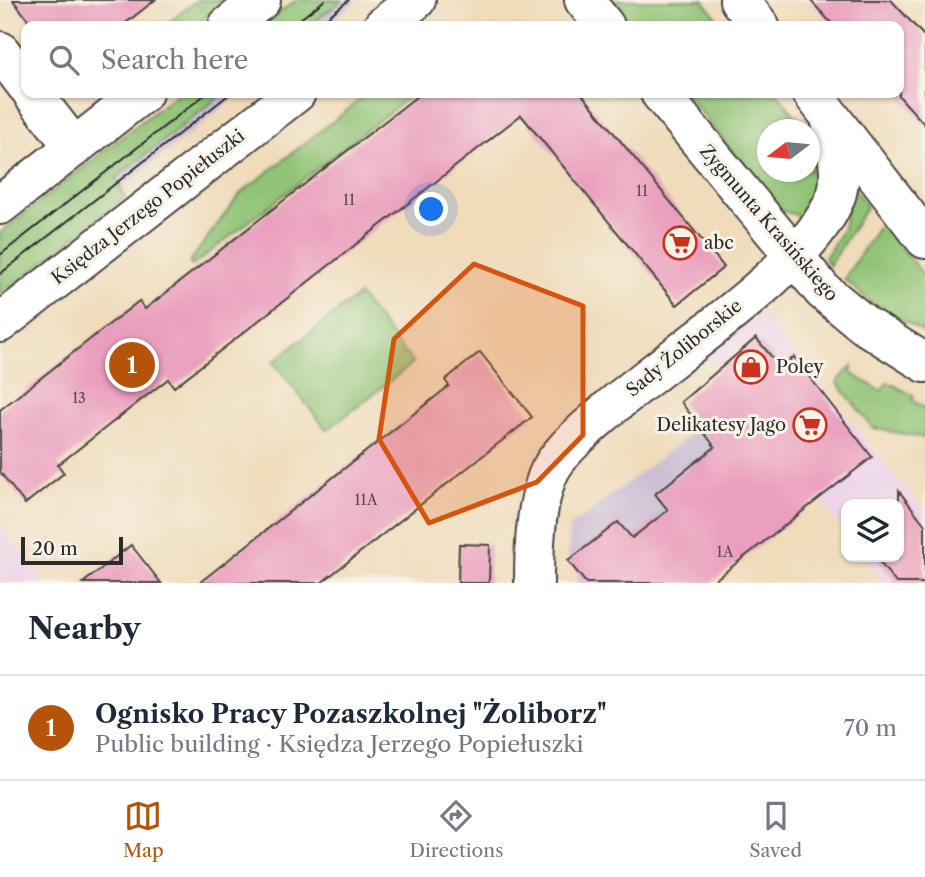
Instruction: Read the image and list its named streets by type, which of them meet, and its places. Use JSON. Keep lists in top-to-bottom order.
{
  "streets": {
    "street": ["Księdza Jerzego Popiełuszki", "Zygmunta Krasińskiego", "Sady Żoliborskie"]
  },
  "crossings": [
    ["Zygmunta Krasińskiego", "Sady Żoliborskie"]
  ],
  "places": {
    "supermarket": ["abc", "Delikatesy Jago"],
    "shop": ["Poley"]
  },
  "house_numbers": [
    "11",
    "11",
    "13",
    "11A",
    "1A"
  ],
  "scale_bar": "20 m",
  "north": "left",
  "page": {
    "search": "Search here",
    "pins": "1",
    "scale": "20 m",
    "heading": "Nearby",
    "list": [
      {
        "mark": "1",
        "name": "Ognisko Pracy Pozaszkolnej \"Żoliborz\"",
        "note": "Public building · Księdza Jerzego Popiełuszki",
        "value": "70 m"
      }
    ],
    "nav": ["Map", "Directions", "Saved"]
  }
}
